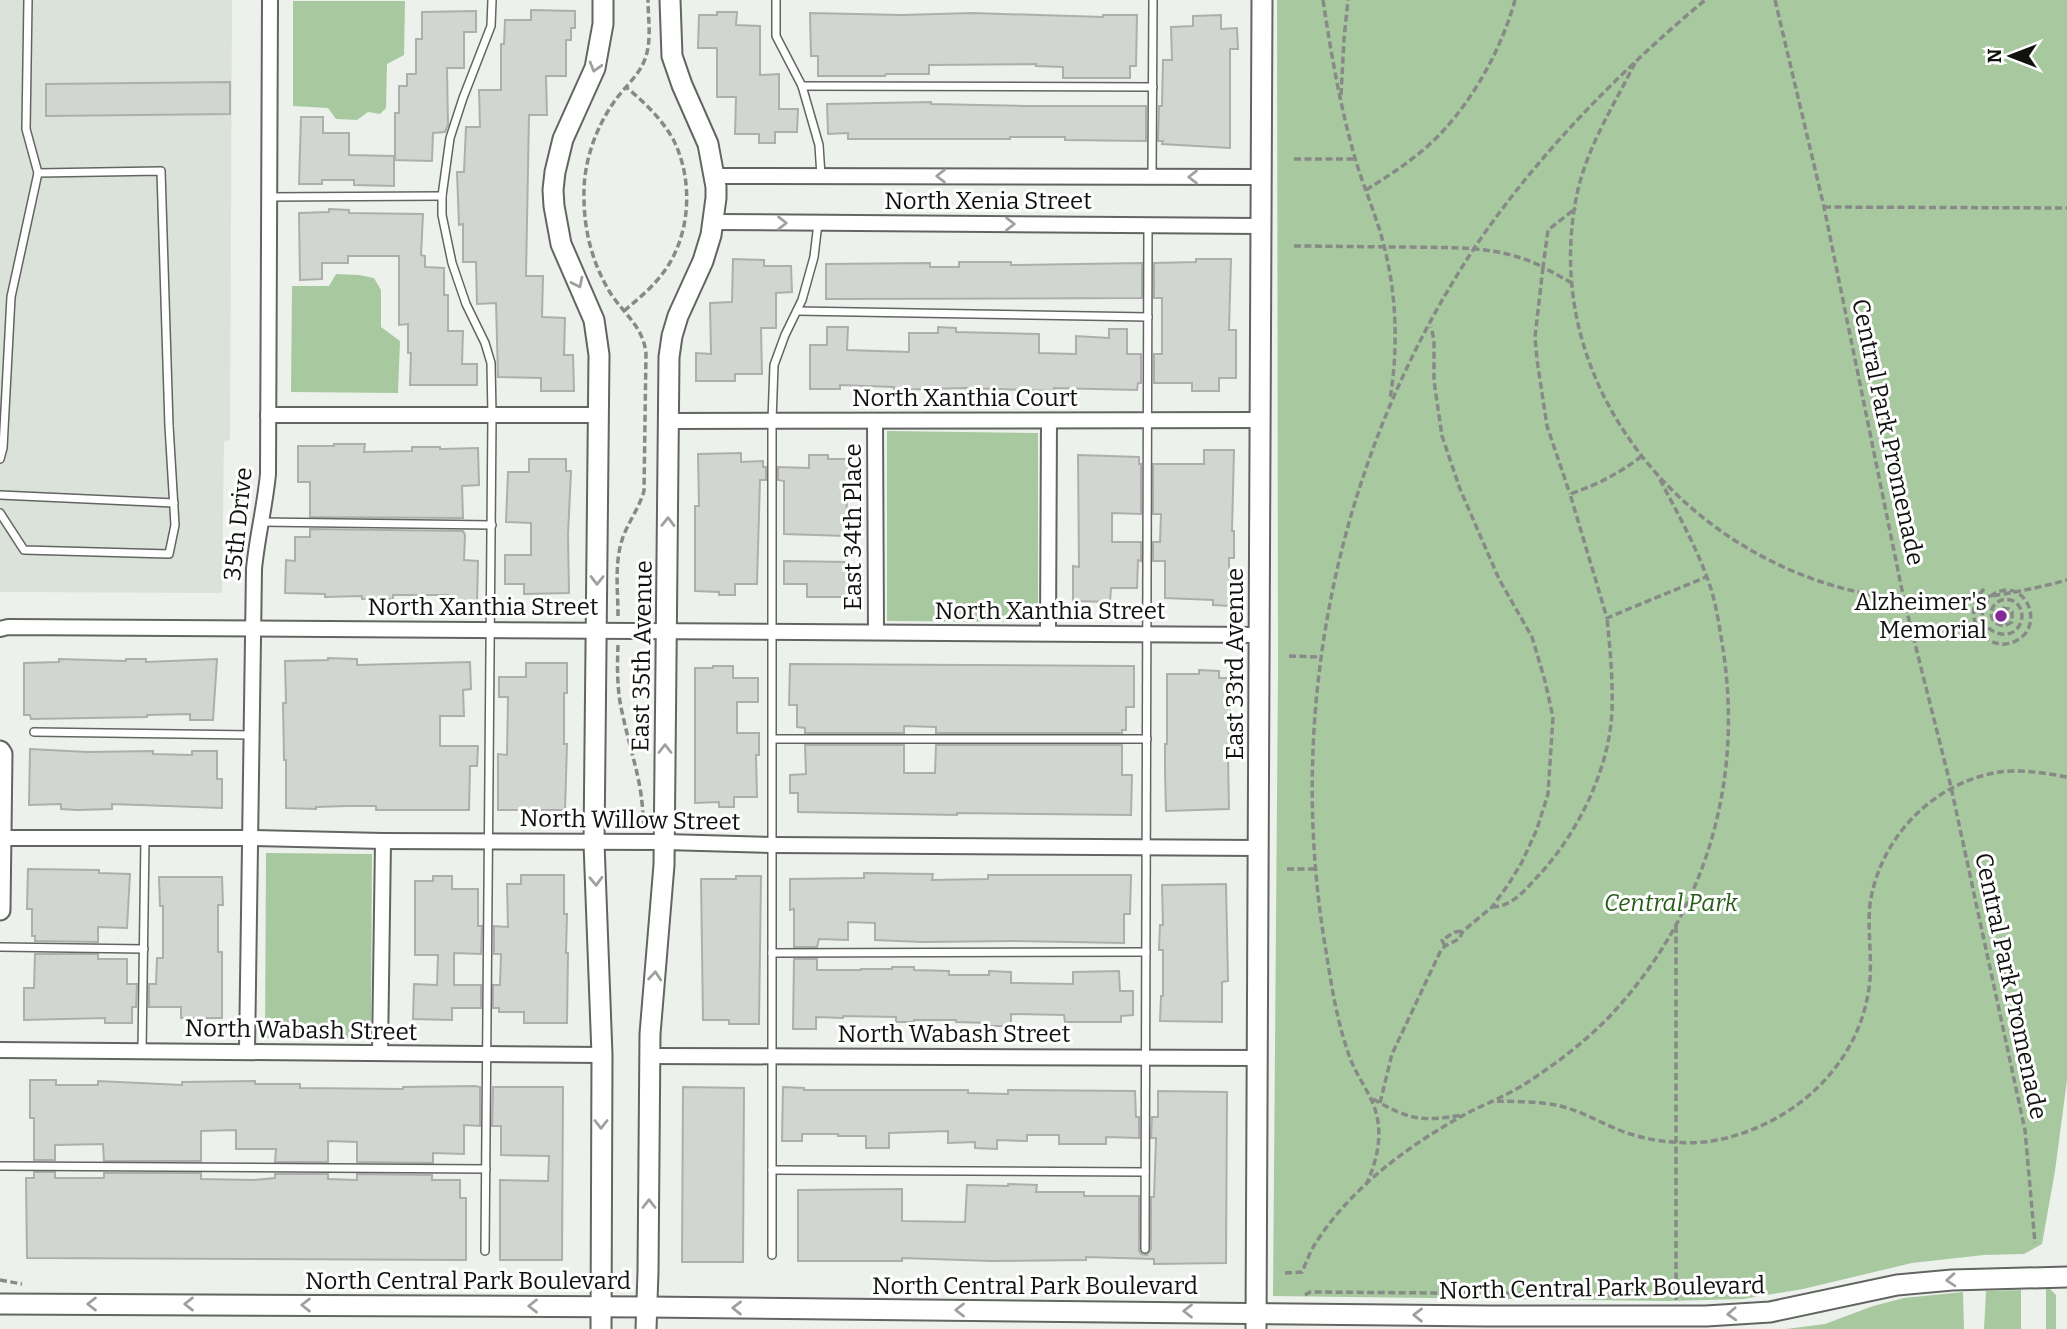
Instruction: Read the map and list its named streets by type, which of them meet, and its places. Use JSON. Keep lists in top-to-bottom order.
{
  "streets": {
    "street": [
      "North Xenia Street",
      "North Xanthia Court",
      "35th Drive",
      "East 34th Place",
      "North Xanthia Street",
      "East 35th Avenue",
      "East 33rd Avenue",
      "North Willow Street",
      "North Wabash Street",
      "North Central Park Boulevard"
    ],
    "path": ["Central Park Promenade"]
  },
  "crossings": [
    ["North Xenia Street", "East 35th Avenue"],
    ["North Xenia Street", "East 33rd Avenue"],
    ["North Xanthia Court", "East 34th Place"],
    ["North Xanthia Court", "East 35th Avenue"],
    ["North Xanthia Court", "East 33rd Avenue"],
    ["35th Drive", "North Xanthia Street"],
    ["35th Drive", "North Willow Street"],
    ["35th Drive", "North Wabash Street"],
    ["East 34th Place", "North Xanthia Street"],
    ["North Xanthia Street", "East 35th Avenue"],
    ["North Xanthia Street", "East 33rd Avenue"],
    ["East 35th Avenue", "North Willow Street"],
    ["East 35th Avenue", "North Wabash Street"],
    ["East 35th Avenue", "North Central Park Boulevard"],
    ["East 33rd Avenue", "North Willow Street"],
    ["East 33rd Avenue", "North Wabash Street"],
    ["East 33rd Avenue", "North Central Park Boulevard"]
  ],
  "one_way": ["North Central Park Boulevard"],
  "parks": ["Central Park"],
  "places": ["Alzheimer's Memorial"],
  "north": "left"
}
